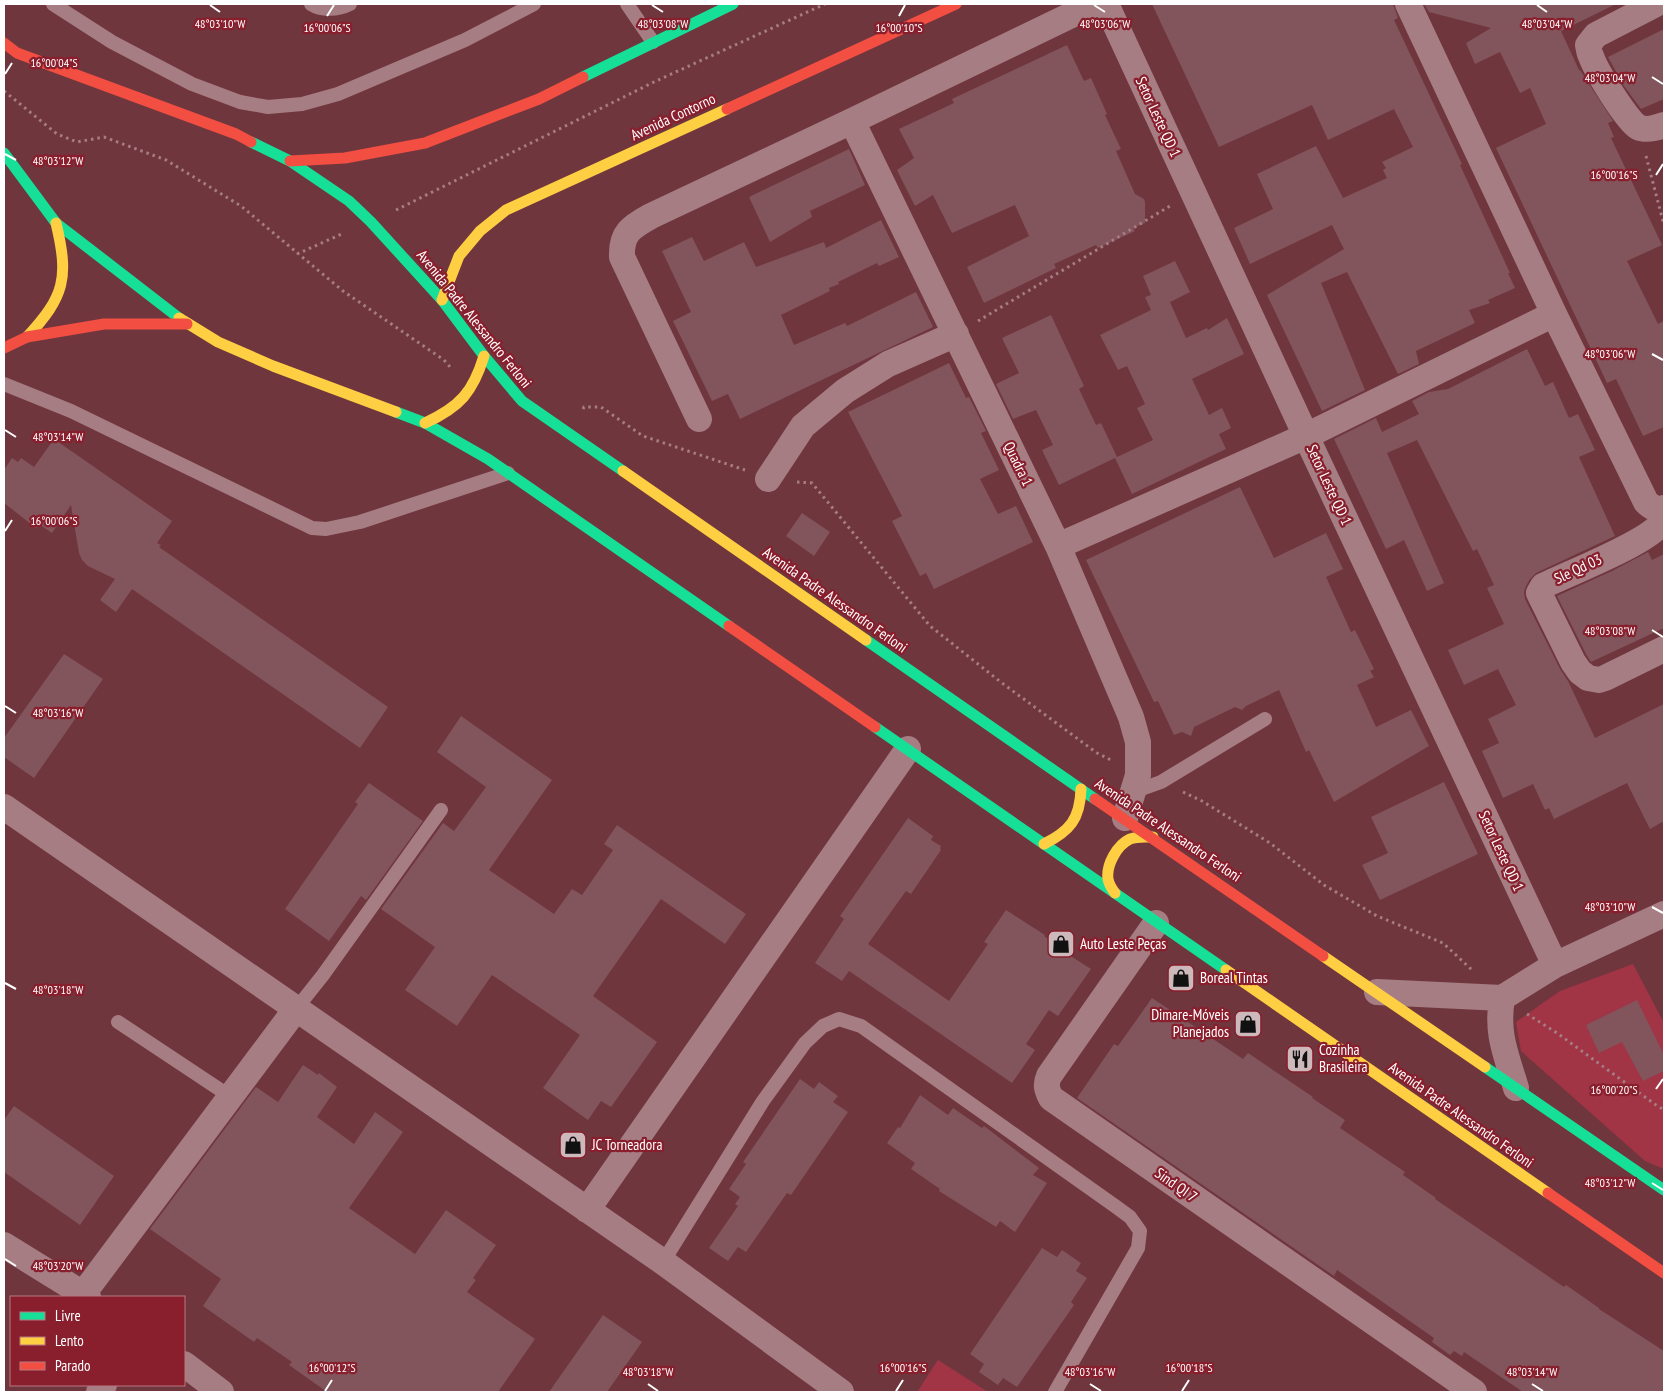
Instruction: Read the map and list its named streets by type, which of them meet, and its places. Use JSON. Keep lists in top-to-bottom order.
{
  "streets": {
    "main road": ["Avenida Contorno", "Avenida Padre Alessandro Ferloni"],
    "street": [
      "Setor Leste QD 1",
      "Quadra 1",
      "Sle Qd 03",
      "Sind QI 7"
    ]
  },
  "crossings": [
    ["Avenida Contorno", "Avenida Padre Alessandro Ferloni"],
    ["Avenida Padre Alessandro Ferloni", "Quadra 1"],
    ["Avenida Padre Alessandro Ferloni", "Sind QI 7"]
  ],
  "places": {
    "shop": [
      "Auto Leste Peças",
      "Boreal Tintas",
      "Dimare-Móveis Planejados",
      "JC Torneadora"
    ],
    "restaurant": ["Cozinha Brasileira"]
  },
  "legend": ["Livre", "Lento", "Parado"],
  "coordinates": [
    "48°03'10\"W",
    "48°03'08\"W",
    "48°03'06\"W",
    "48°03'04\"W",
    "16°00'06\"S",
    "16°00'10\"S",
    "16°00'04\"S",
    "48°03'12\"W",
    "16°00'16\"S",
    "48°03'14\"W",
    "48°03'16\"W",
    "48°03'18\"W",
    "16°00'20\"S",
    "48°03'20\"W",
    "16°00'12\"S",
    "16°00'18\"S"
  ]
}
